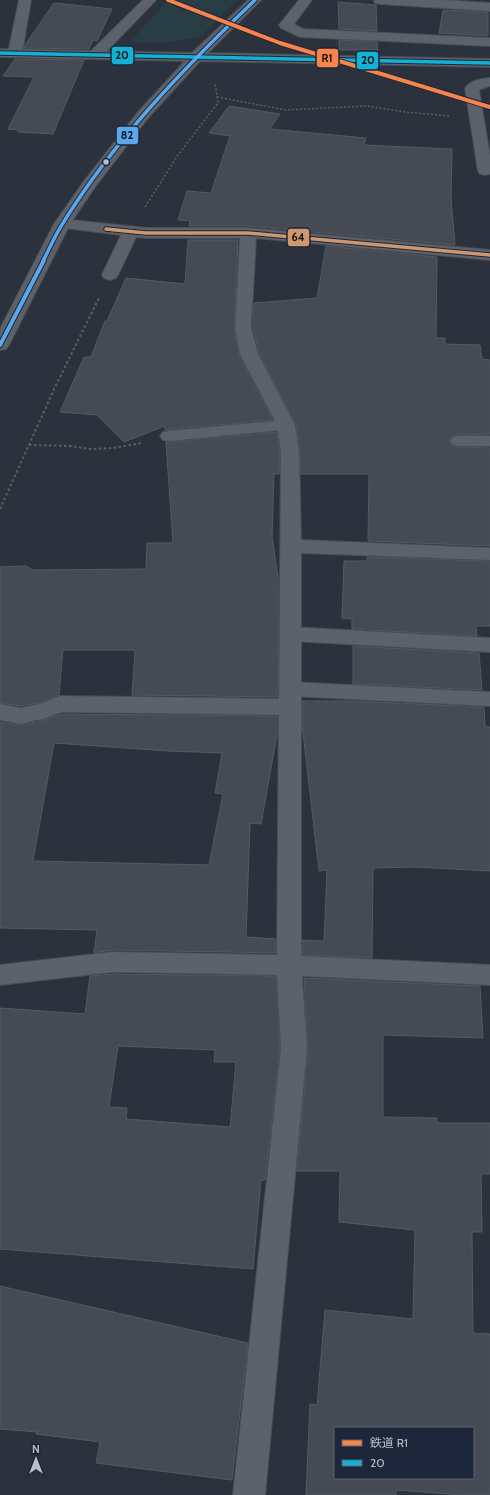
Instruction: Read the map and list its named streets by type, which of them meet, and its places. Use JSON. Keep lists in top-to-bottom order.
{
  "lines": [
    "rail line R1",
    "transit line 82",
    "transit line 20",
    "transit line 64"
  ],
  "legend": ["鉄道 R1", "20"],
  "north": "top"
}
